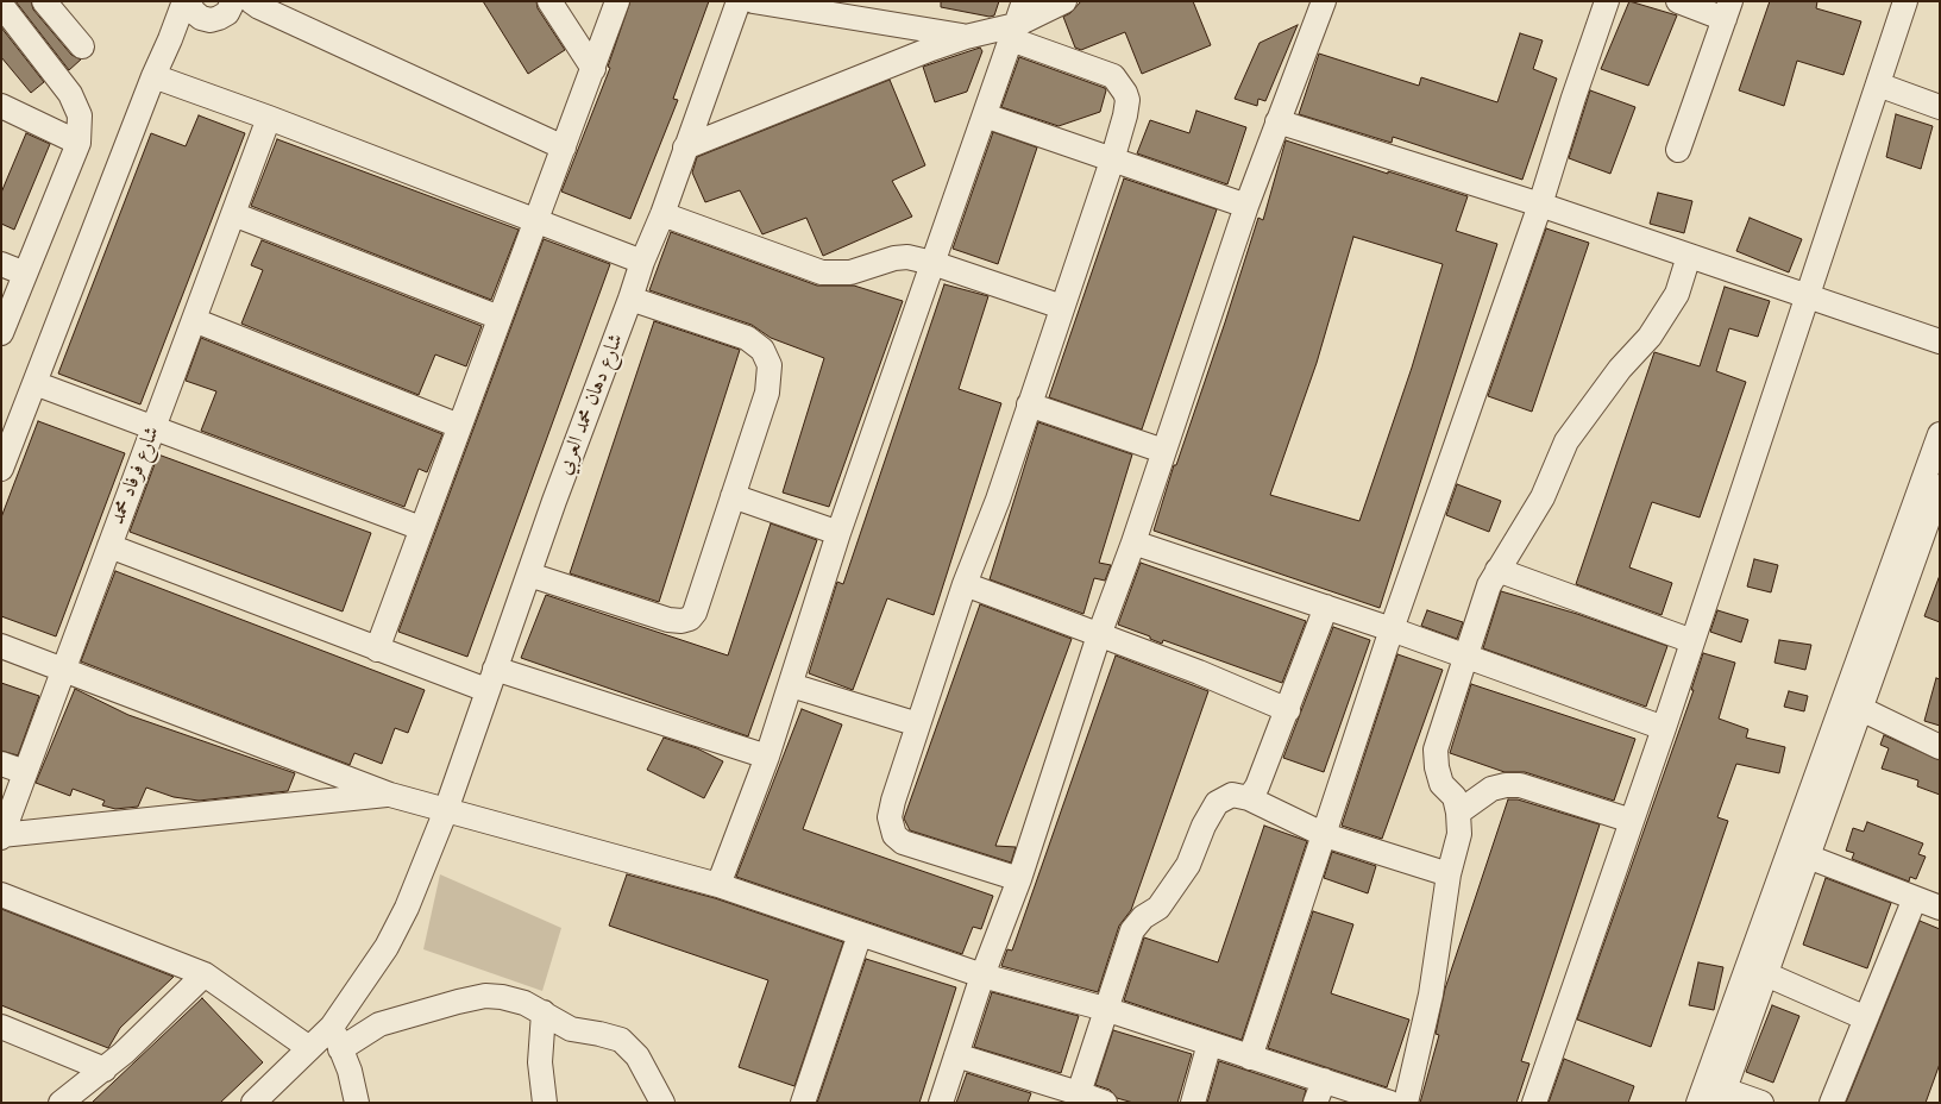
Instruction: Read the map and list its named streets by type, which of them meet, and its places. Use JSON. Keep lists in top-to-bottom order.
{
  "streets": {
    "street": ["شارع دهان محمد العربي", "شارع فرفاد محمد"]
  }
}
